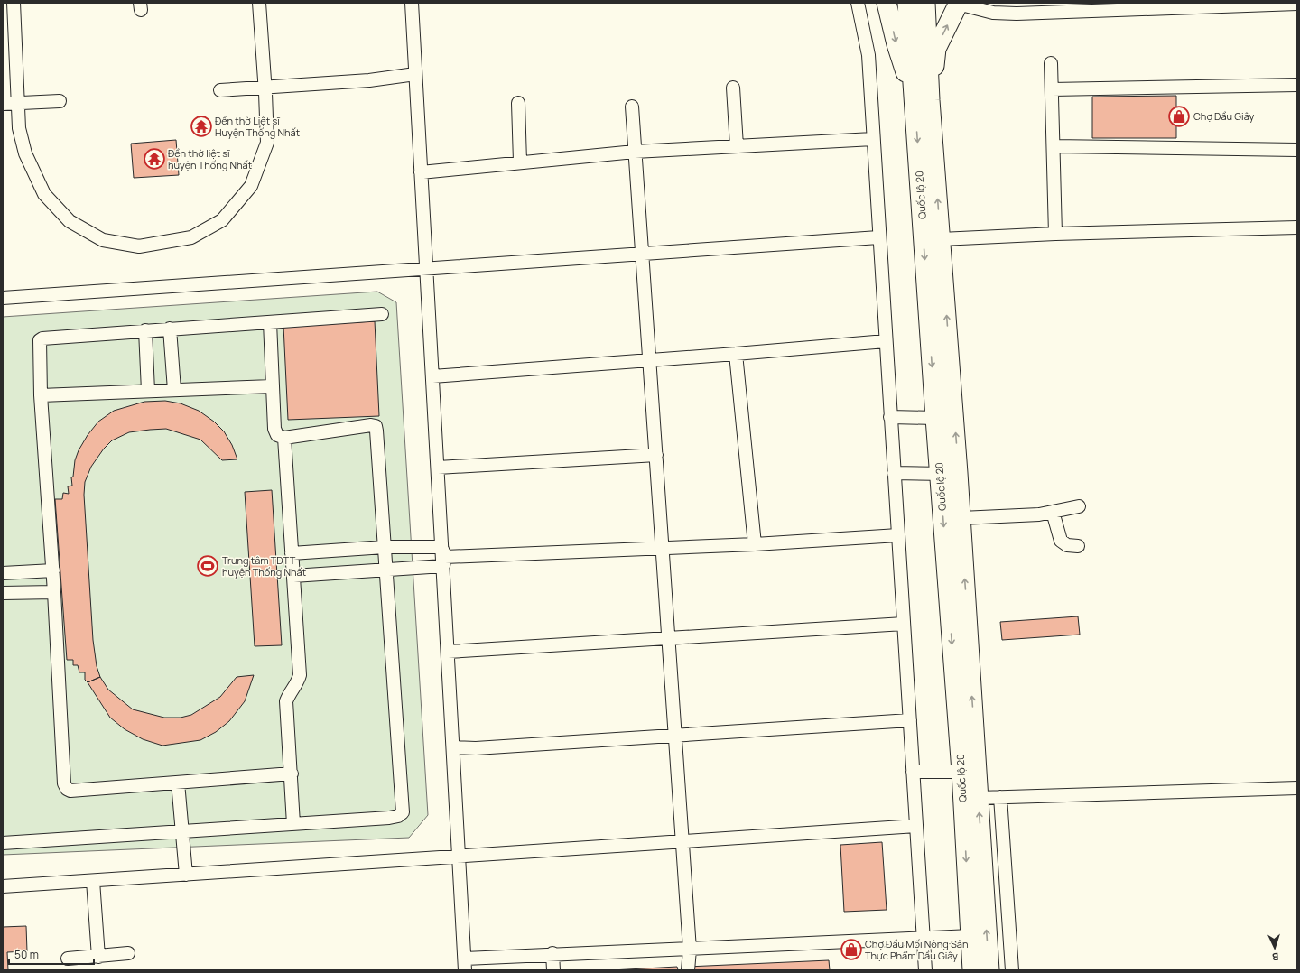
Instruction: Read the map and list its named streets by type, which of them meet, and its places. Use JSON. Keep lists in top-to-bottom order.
{
  "streets": {
    "highway": ["Quốc lộ 20"]
  },
  "places": {
    "shop": ["Chợ Dầu Giây", "Chợ Đầu Mối Nông Sản Thực Phẩm Dầu Giây"],
    "temple": ["Đền thờ Liệt sĩ Huyện Thống Nhất", "Đền thờ liệt sĩ huyện Thống Nhất"],
    "sports": ["Trung tâm TDTT huyện Thống Nhất"]
  },
  "scale_bar": "50 m",
  "north": "bottom"
}
